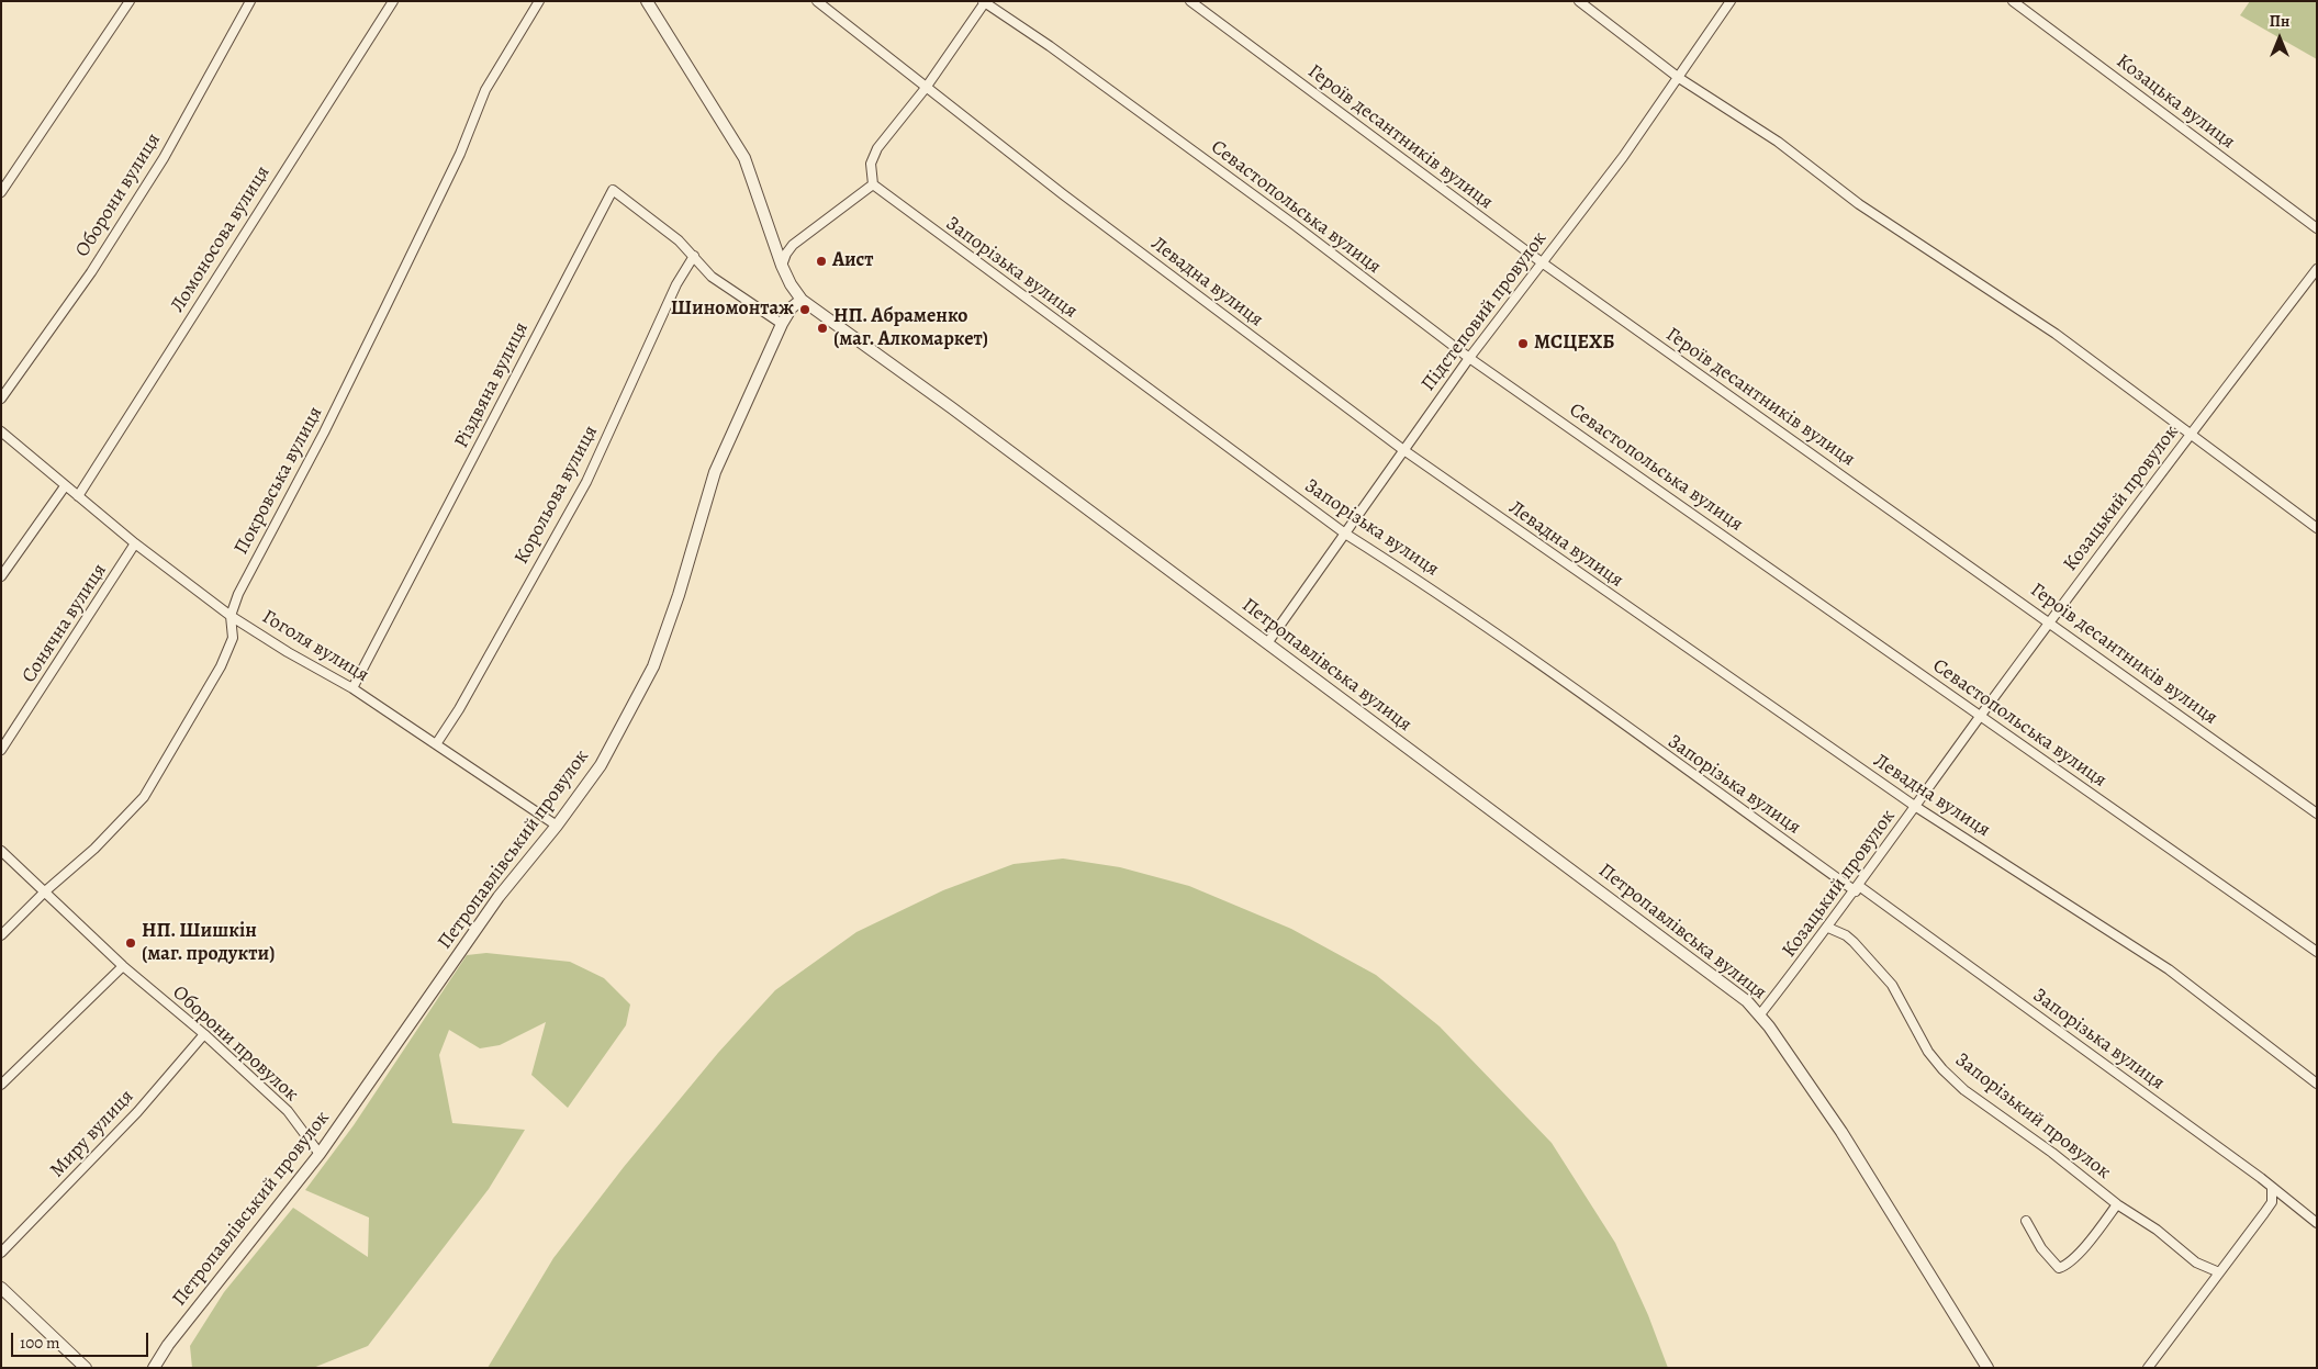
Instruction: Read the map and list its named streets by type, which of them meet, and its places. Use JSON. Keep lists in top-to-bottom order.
{
  "streets": {
    "street": [
      "Козацька вулиця",
      "Героїв десантників вулиця",
      "Оборони вулиця",
      "Севастопольська вулиця",
      "Ломоносова вулиця",
      "Запорізька вулиця",
      "Левадна вулиця",
      "Підстеповий провулок",
      "Різдвяна вулиця",
      "Покровська вулиця",
      "Корольова вулиця",
      "Козацький провулок",
      "Сонячна вулиця",
      "Гоголя вулиця",
      "Петропавлівська вулиця",
      "Петропавлівський провулок",
      "Оборони провулок",
      "Запорізький провулок",
      "Миру вулиця"
    ]
  },
  "crossings": [
    ["Героїв десантників вулиця", "Підстеповий провулок"],
    ["Героїв десантників вулиця", "Козацький провулок"],
    ["Севастопольська вулиця", "Підстеповий провулок"],
    ["Севастопольська вулиця", "Козацький провулок"],
    ["Ломоносова вулиця", "Гоголя вулиця"],
    ["Запорізька вулиця", "Підстеповий провулок"],
    ["Запорізька вулиця", "Козацький провулок"],
    ["Левадна вулиця", "Підстеповий провулок"],
    ["Левадна вулиця", "Козацький провулок"],
    ["Підстеповий провулок", "Петропавлівська вулиця"],
    ["Різдвяна вулиця", "Корольова вулиця"],
    ["Різдвяна вулиця", "Гоголя вулиця"],
    ["Покровська вулиця", "Гоголя вулиця"],
    ["Покровська вулиця", "Оборони провулок"],
    ["Корольова вулиця", "Гоголя вулиця"],
    ["Козацький провулок", "Петропавлівська вулиця"],
    ["Козацький провулок", "Запорізький провулок"],
    ["Сонячна вулиця", "Гоголя вулиця"],
    ["Гоголя вулиця", "Петропавлівський провулок"],
    ["Петропавлівська вулиця", "Петропавлівський провулок"],
    ["Петропавлівський провулок", "Оборони провулок"],
    ["Оборони провулок", "Миру вулиця"]
  ],
  "places": [
    "Аист",
    "Шиномонтаж",
    "НП. Абраменко (маг. Алкомаркет)",
    "МСЦЕХБ",
    "НП. Шишкін (маг. продукти)"
  ],
  "scale_bar": "100 m",
  "north": "top"
}
